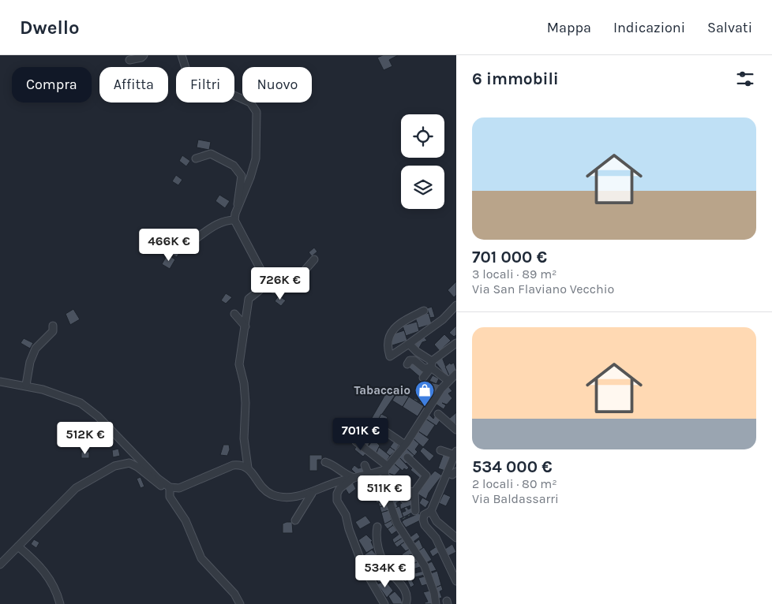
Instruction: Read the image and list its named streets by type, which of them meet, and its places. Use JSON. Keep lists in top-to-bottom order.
{
  "places": {
    "shop": ["Tabaccaio"]
  },
  "page": {
    "header": "Dwello",
    "nav": ["Mappa", "Indicazioni", "Salvati"],
    "heading": "6 immobili",
    "chip": [
      "Compra",
      "Affitta",
      "Filtri",
      "Nuovo"
    ],
    "list": [
      {
        "name": "701 000 €",
        "note": "3 locali · 89 m² · Via San Flaviano Vecchio"
      },
      {
        "name": "534 000 €",
        "note": "2 locali · 80 m² · Via Baldassarri"
      }
    ],
    "price": [
      "466K €",
      "726K €",
      "701K €",
      "512K €",
      "511K €",
      "534K €"
    ]
  }
}
